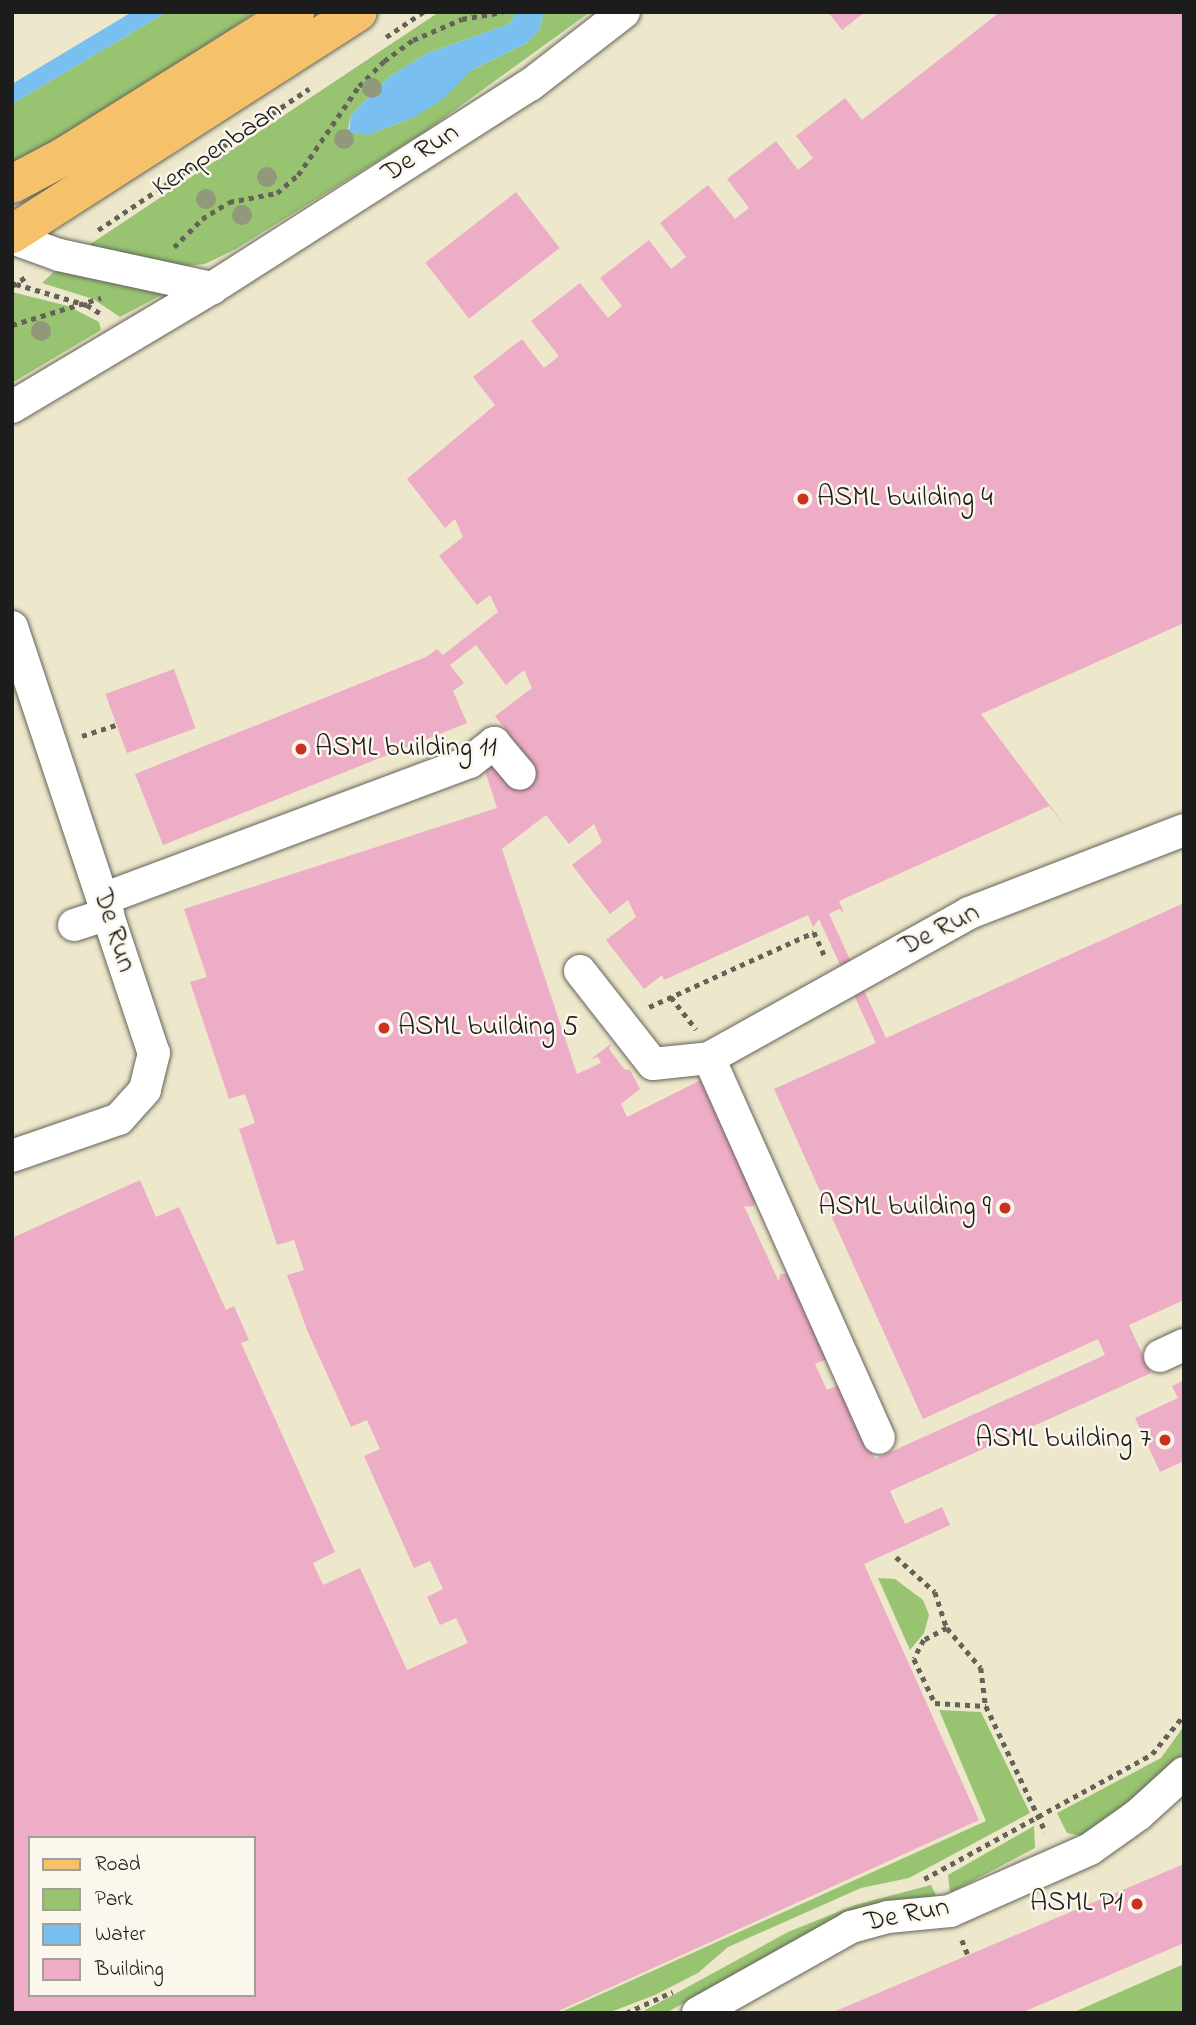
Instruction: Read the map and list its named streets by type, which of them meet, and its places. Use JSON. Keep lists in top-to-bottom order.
{
  "streets": {
    "main road": ["Kempenbaan"],
    "street": ["De Run"]
  },
  "places": [
    "ASML building 4",
    "ASML building 11",
    "ASML building 5",
    "ASML building 9",
    "ASML building 7",
    "ASML P1"
  ],
  "legend": [
    "Road",
    "Park",
    "Water",
    "Building"
  ]
}
